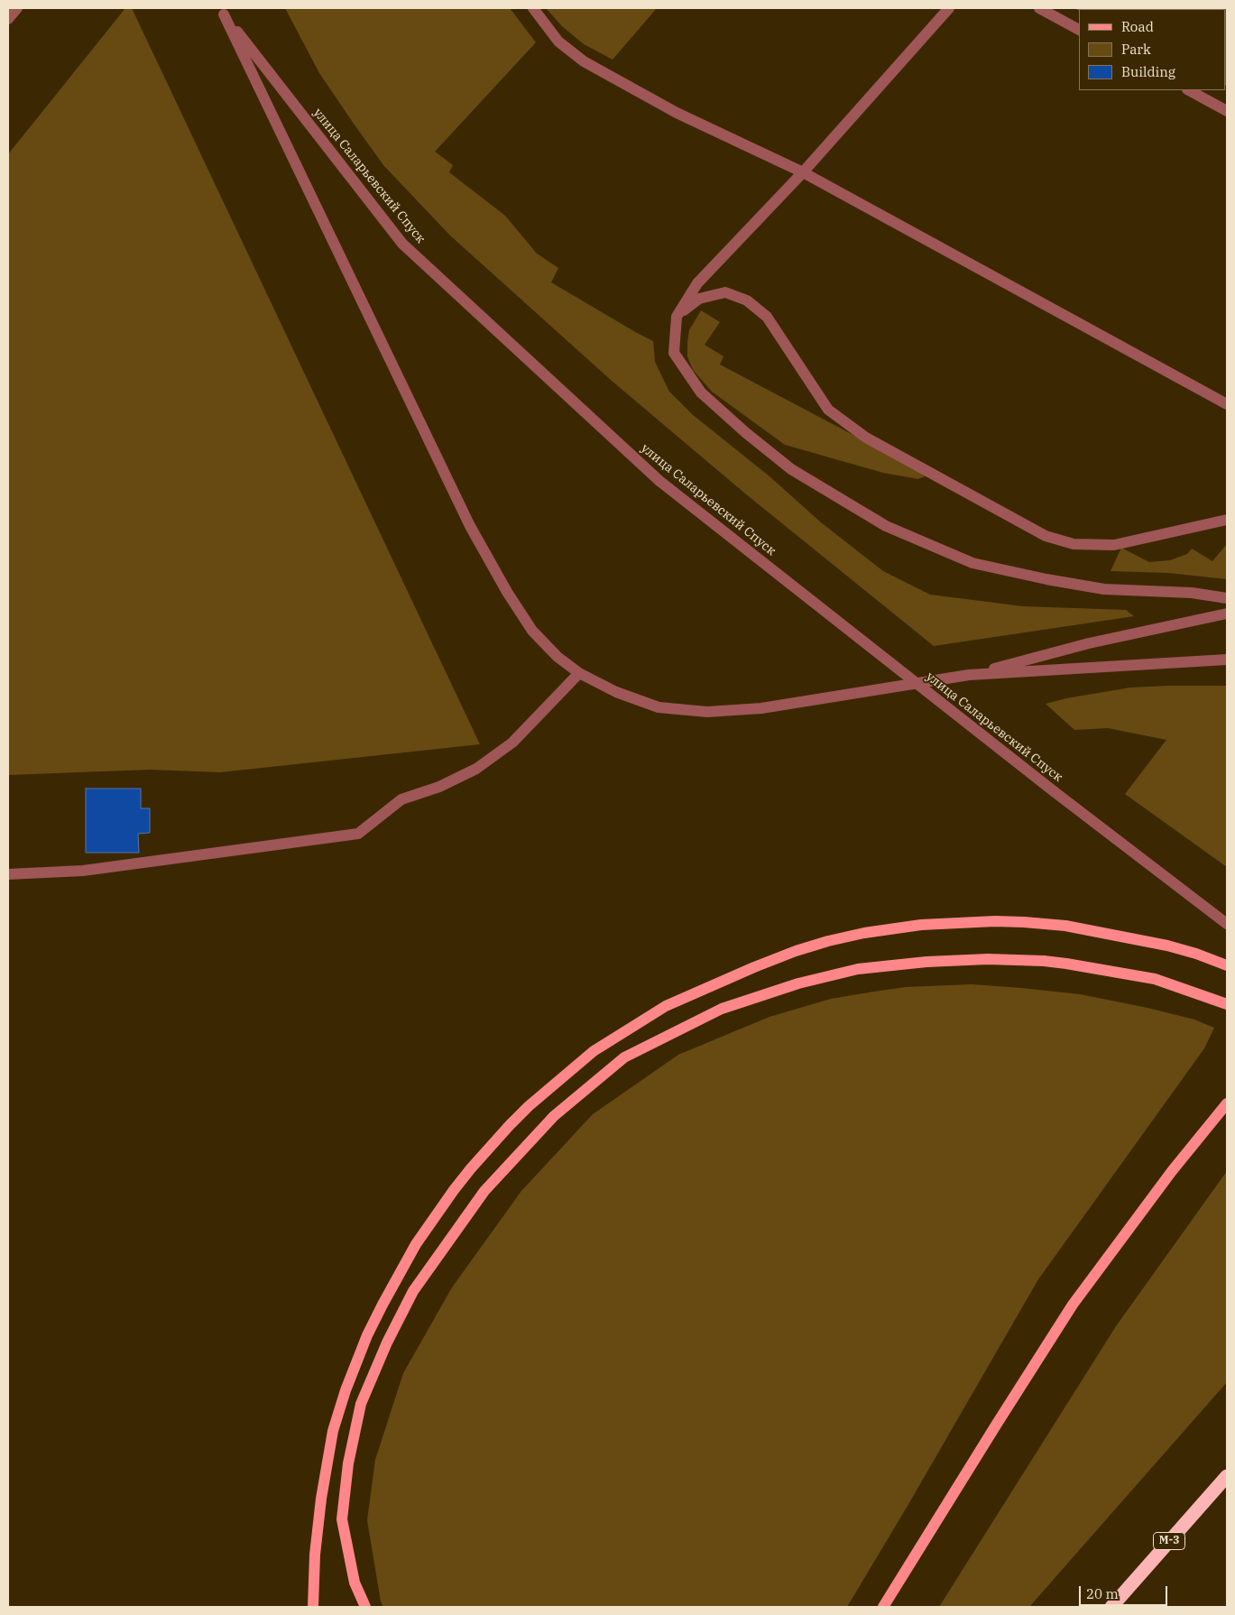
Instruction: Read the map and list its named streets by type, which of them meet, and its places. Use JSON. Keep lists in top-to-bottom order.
{
  "streets": {
    "highway": ["М-3"],
    "street": ["улица Саларьевский Спуск"]
  },
  "legend": ["Road", "Park", "Building"],
  "scale_bar": "20 m"
}
